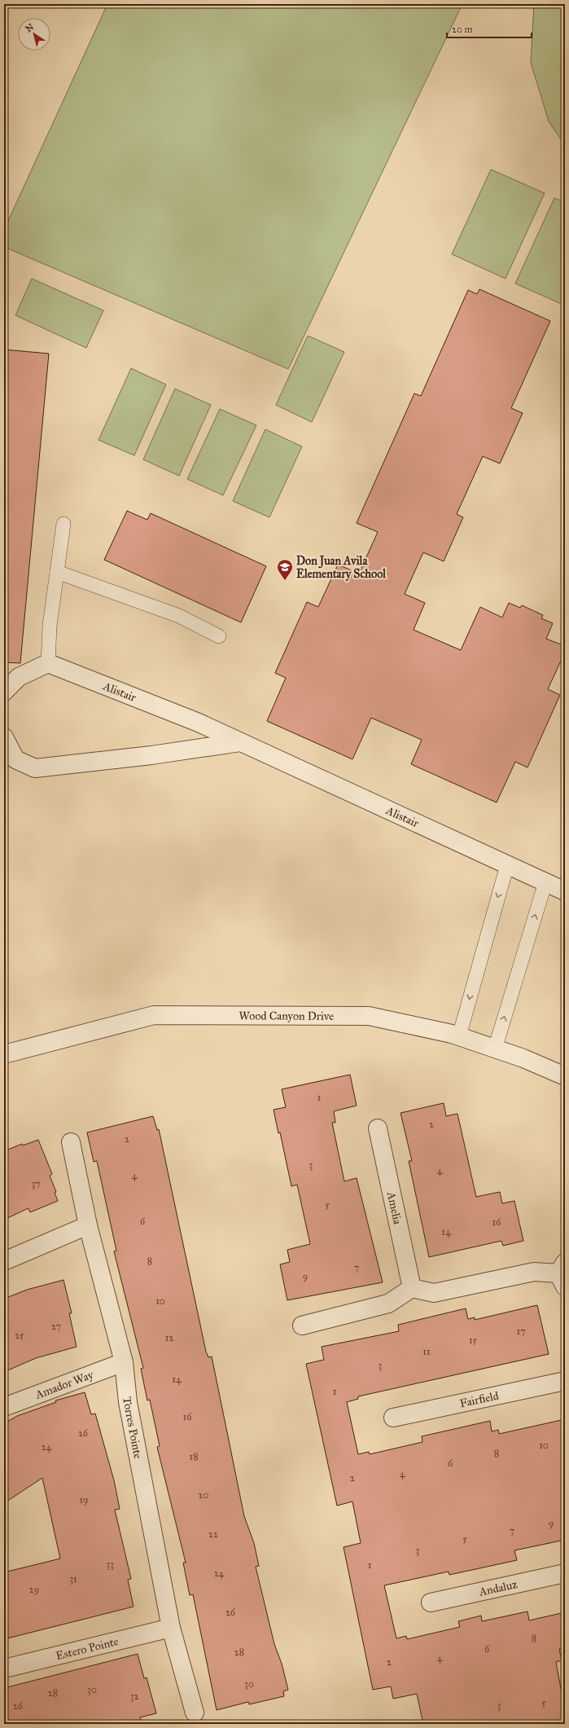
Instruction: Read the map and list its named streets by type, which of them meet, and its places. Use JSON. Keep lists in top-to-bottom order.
{
  "streets": {
    "street": [
      "Alistair",
      "Wood Canyon Drive",
      "Amelia",
      "Amador Way",
      "Fairfield",
      "Torres Pointe",
      "Andaluz",
      "Estero Pointe"
    ]
  },
  "crossings": [
    ["Amador Way", "Torres Pointe"],
    ["Torres Pointe", "Estero Pointe"]
  ],
  "places": {
    "school or university": ["Don Juan Avila Elementary School"]
  },
  "house_numbers": [
    "1",
    "2",
    "2",
    "3",
    "4",
    "4",
    "37",
    "5",
    "6",
    "16",
    "14",
    "8",
    "7",
    "9",
    "10",
    "27",
    "17",
    "25",
    "12",
    "15",
    "11",
    "3",
    "14",
    "1",
    "16",
    "26",
    "10",
    "24",
    "8",
    "18",
    "6",
    "4",
    "2",
    "20",
    "19",
    "9",
    "7",
    "22",
    "5",
    "3",
    "33",
    "1",
    "24",
    "31",
    "29",
    "26",
    "8",
    "6",
    "28",
    "4",
    "2",
    "30",
    "30",
    "28",
    "32",
    "5",
    "3",
    "26"
  ],
  "scale_bar": "20 m",
  "north": "top left"
}
